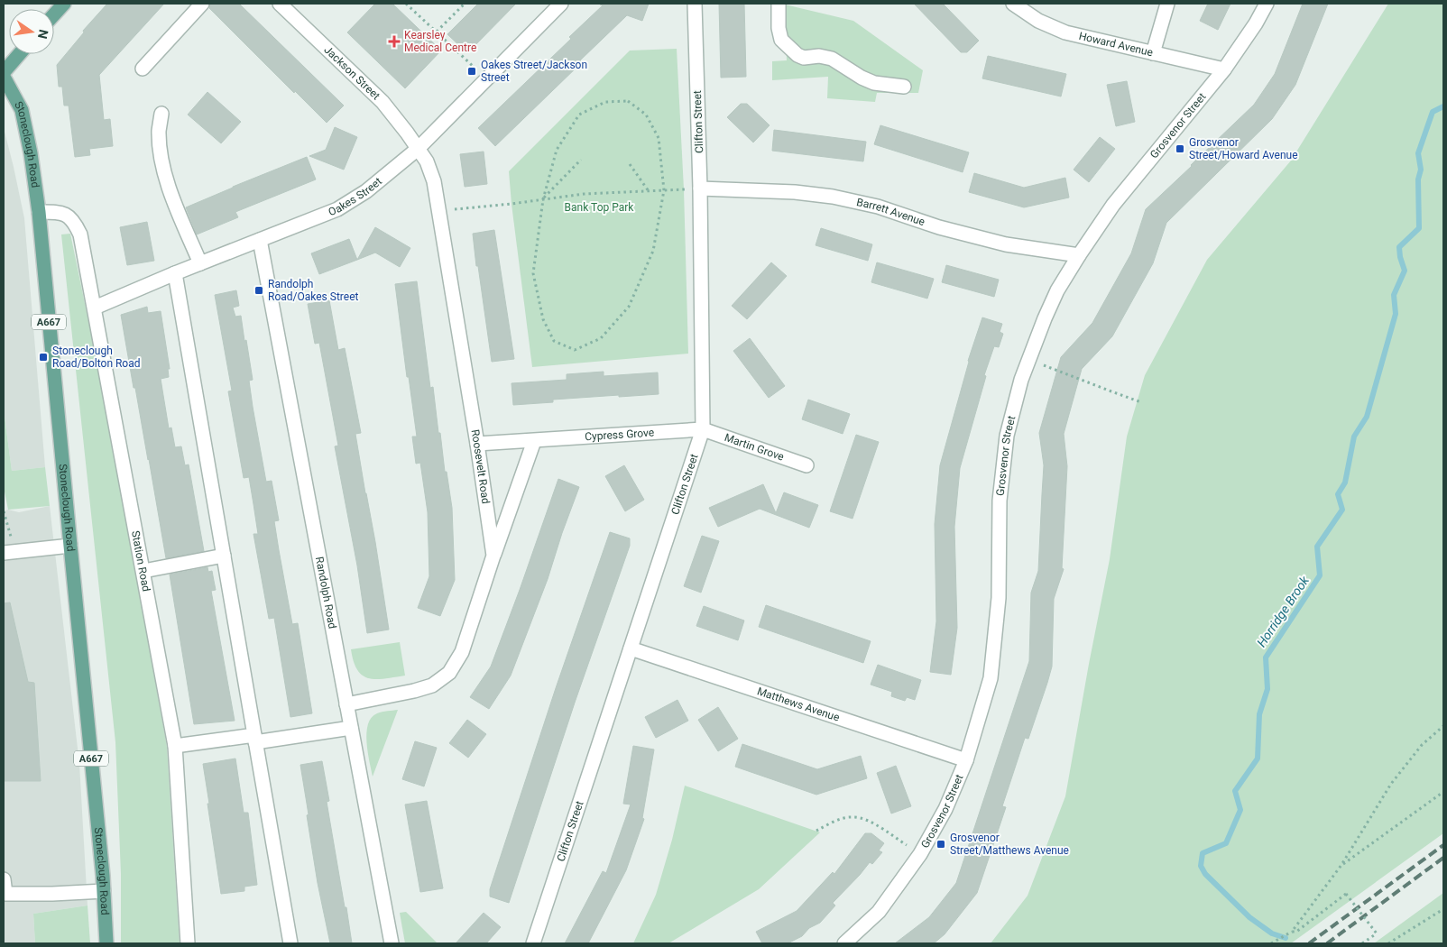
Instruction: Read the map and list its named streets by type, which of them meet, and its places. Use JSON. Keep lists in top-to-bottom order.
{
  "streets": {
    "main road": ["Stoneclough Road", "A667"],
    "street": [
      "Howard Avenue",
      "Jackson Street",
      "Clifton Street",
      "Grosvenor Street",
      "Oakes Street",
      "Barrett Avenue",
      "Cypress Grove",
      "Martin Grove",
      "Roosevelt Road",
      "Station Road",
      "Randolph Road",
      "Matthews Avenue"
    ]
  },
  "crossings": [
    ["Howard Avenue", "Grosvenor Street"],
    ["Jackson Street", "Oakes Street"],
    ["Jackson Street", "Roosevelt Road"],
    ["Clifton Street", "Barrett Avenue"],
    ["Clifton Street", "Cypress Grove"],
    ["Clifton Street", "Martin Grove"],
    ["Clifton Street", "Matthews Avenue"],
    ["Grosvenor Street", "Barrett Avenue"],
    ["Grosvenor Street", "Matthews Avenue"],
    ["Stoneclough Road", "Station Road"],
    ["Oakes Street", "Roosevelt Road"],
    ["Oakes Street", "Station Road"],
    ["Oakes Street", "Randolph Road"],
    ["Cypress Grove", "Martin Grove"],
    ["Cypress Grove", "Roosevelt Road"],
    ["Roosevelt Road", "Randolph Road"]
  ],
  "water": ["Horridge Brook"],
  "parks": ["Bank Top Park"],
  "places": {
    "health": ["Kearsley Medical Centre"],
    "transit": [
      "Oakes Street/Jackson Street",
      "Grosvenor Street/Howard Avenue",
      "Randolph Road/Oakes Street",
      "Stoneclough Road/Bolton Road",
      "Grosvenor Street/Matthews Avenue"
    ]
  },
  "north": "right"
}
